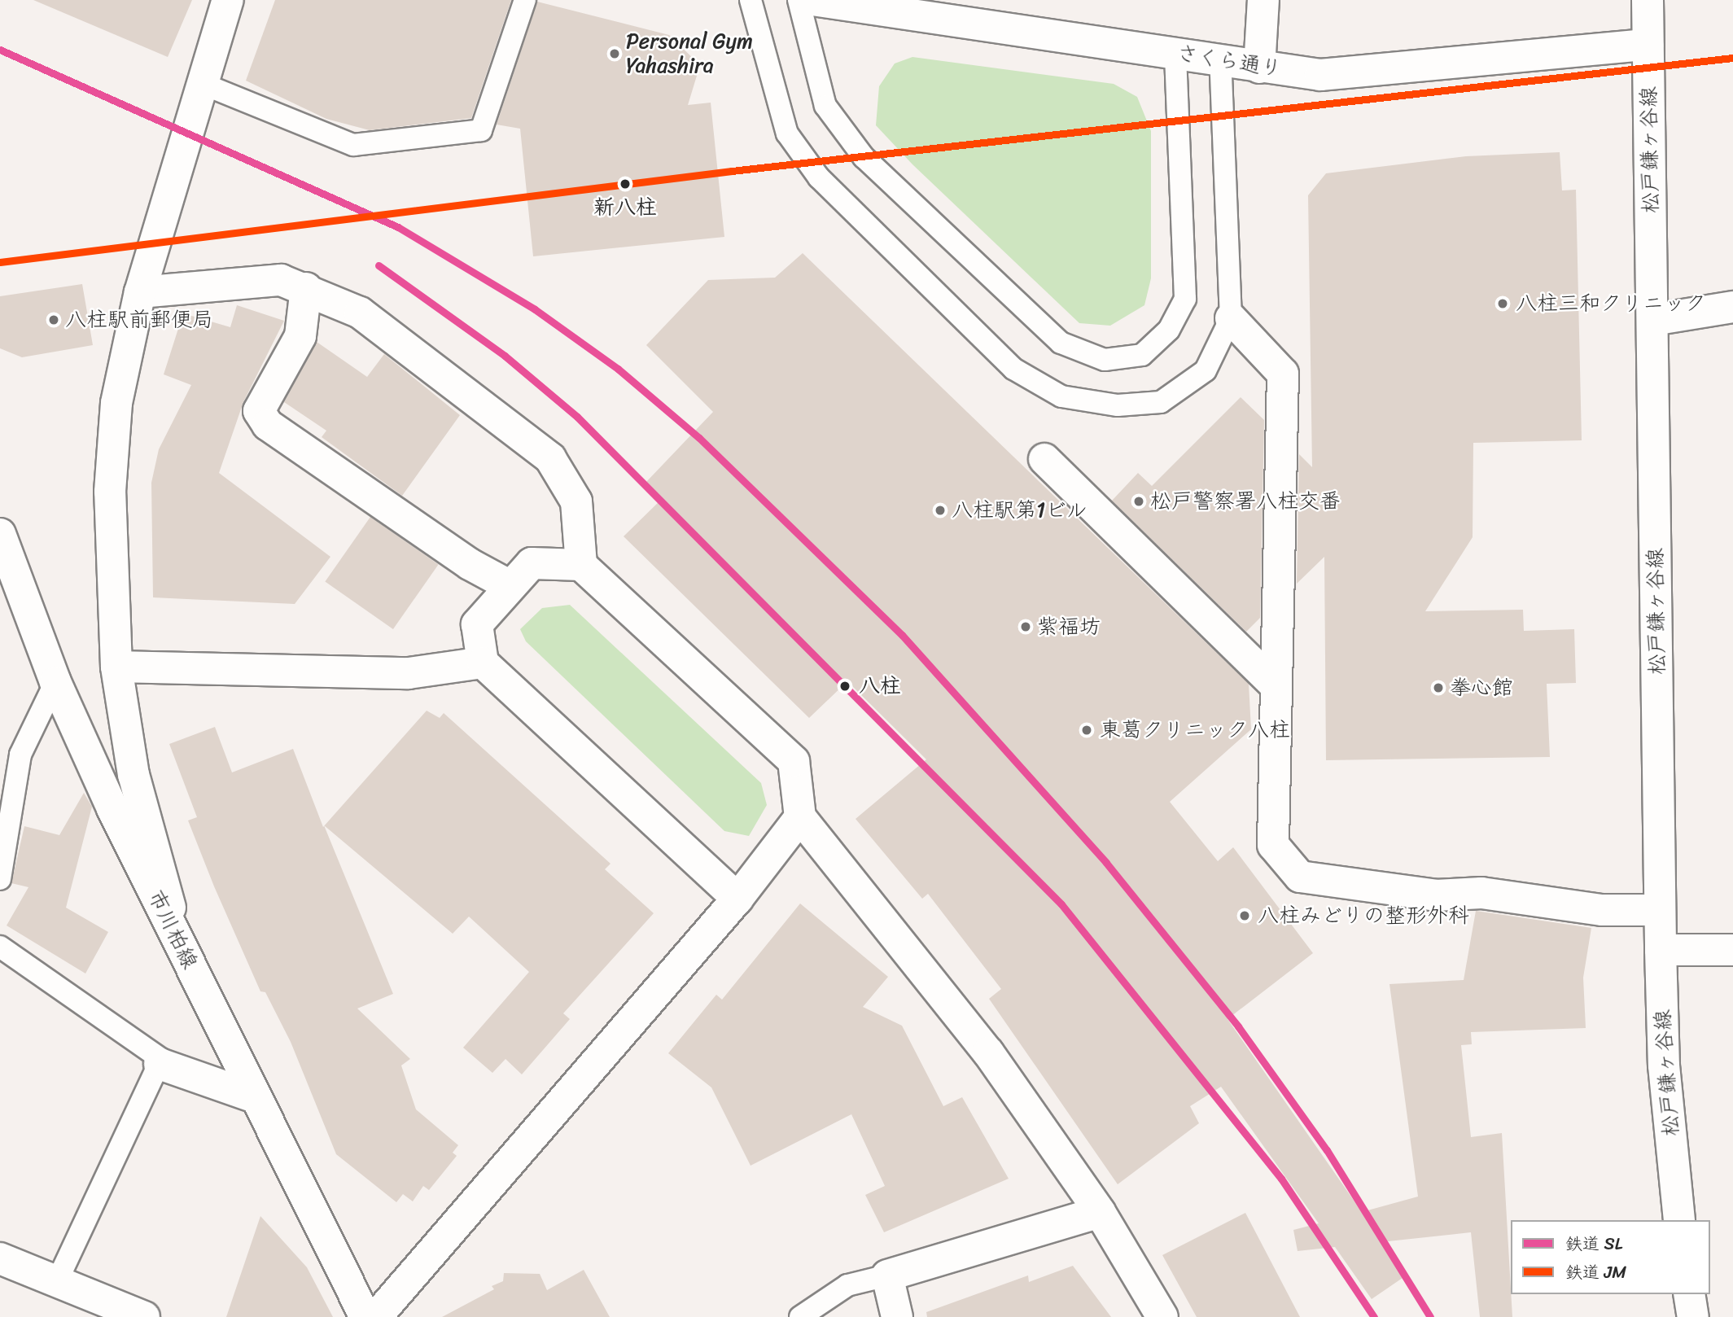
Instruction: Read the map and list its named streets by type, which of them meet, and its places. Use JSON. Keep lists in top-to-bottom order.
{
  "streets": {
    "street": ["さくら通り", "松戸鎌ヶ谷線", "市川柏線"]
  },
  "crossings": [
    ["さくら通り", "松戸鎌ヶ谷線"]
  ],
  "places": [
    "Personal Gym Yahashira",
    "新八柱",
    "八柱三和クリニック",
    "八柱駅前郵便局",
    "松戸警察署八柱交番",
    "八柱駅第1ビル",
    "紫福坊",
    "八柱",
    "拳心館",
    "東葛クリニック八柱",
    "八柱みどりの整形外科"
  ],
  "lines": ["rail line SL", "rail line JM"],
  "legend": ["鉄道 SL", "鉄道 JM"]
}
